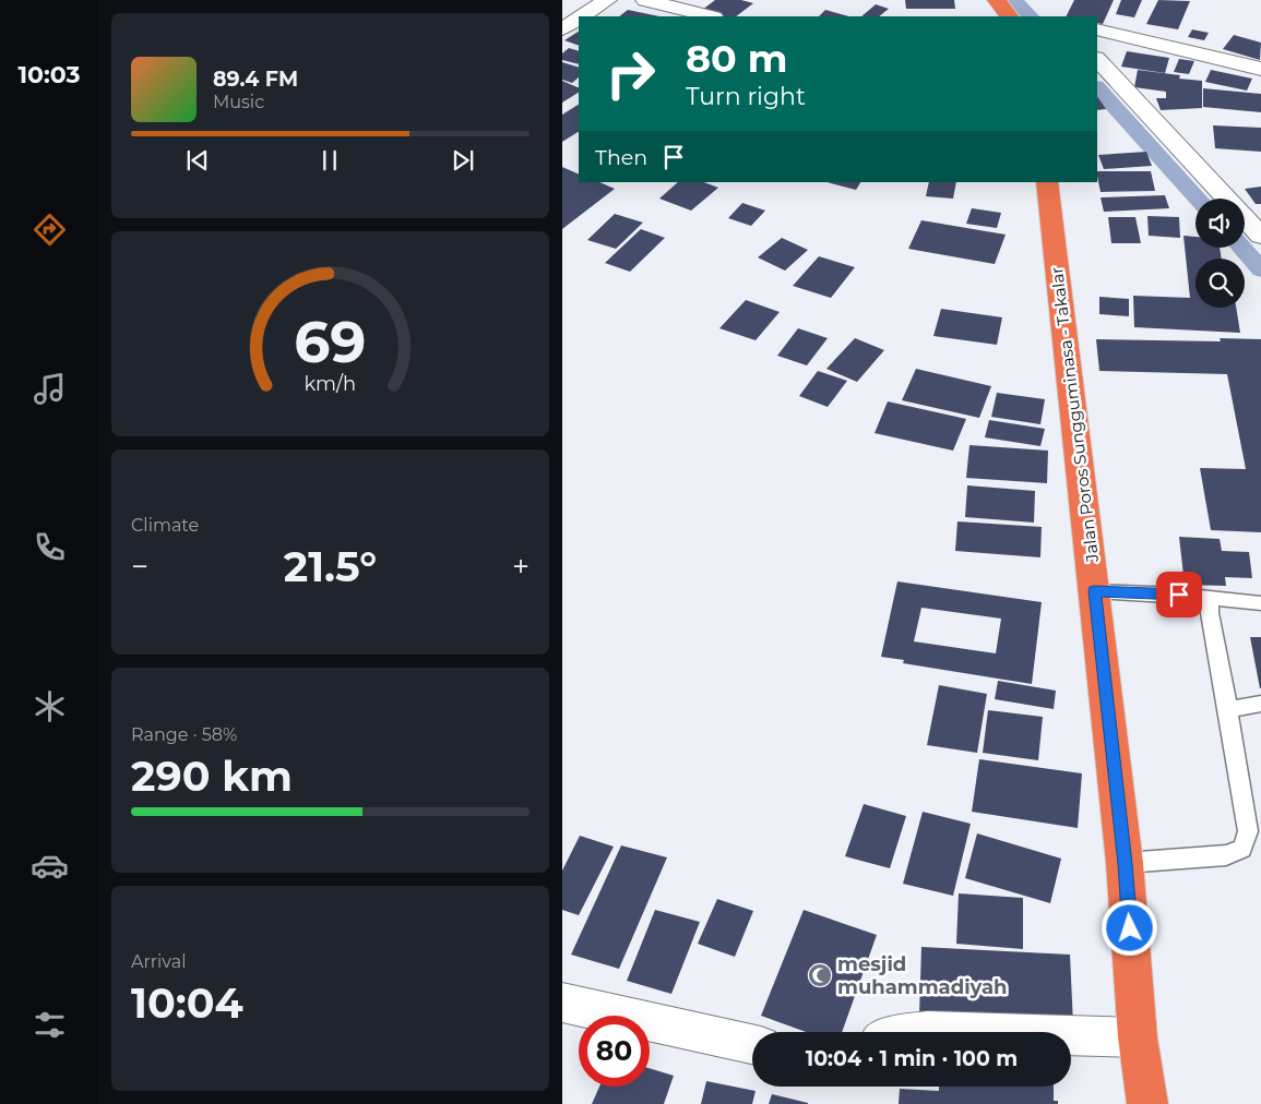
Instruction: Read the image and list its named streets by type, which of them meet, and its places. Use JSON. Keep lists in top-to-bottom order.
{
  "streets": {
    "highway": ["Jalan Poros Sungguminasa - Takalar"]
  },
  "places": {
    "mosque": ["mesjid muhammadiyah"]
  },
  "page": {
    "tabs": "10:03",
    "turn": ["80 m", "Turn right"],
    "song": ["89.4 FM", "Music"],
    "then": "Then",
    "tile": [
      "Climate",
      ["Range · 58%", "290 km"],
      ["Arrival", "10:04"]
    ],
    "heat": ["−", "21.5°", "+"],
    "limit": "80",
    "trip": "10:04 · 1 min · 100 m",
    "gauge": ["69", "km/h"]
  }
}
